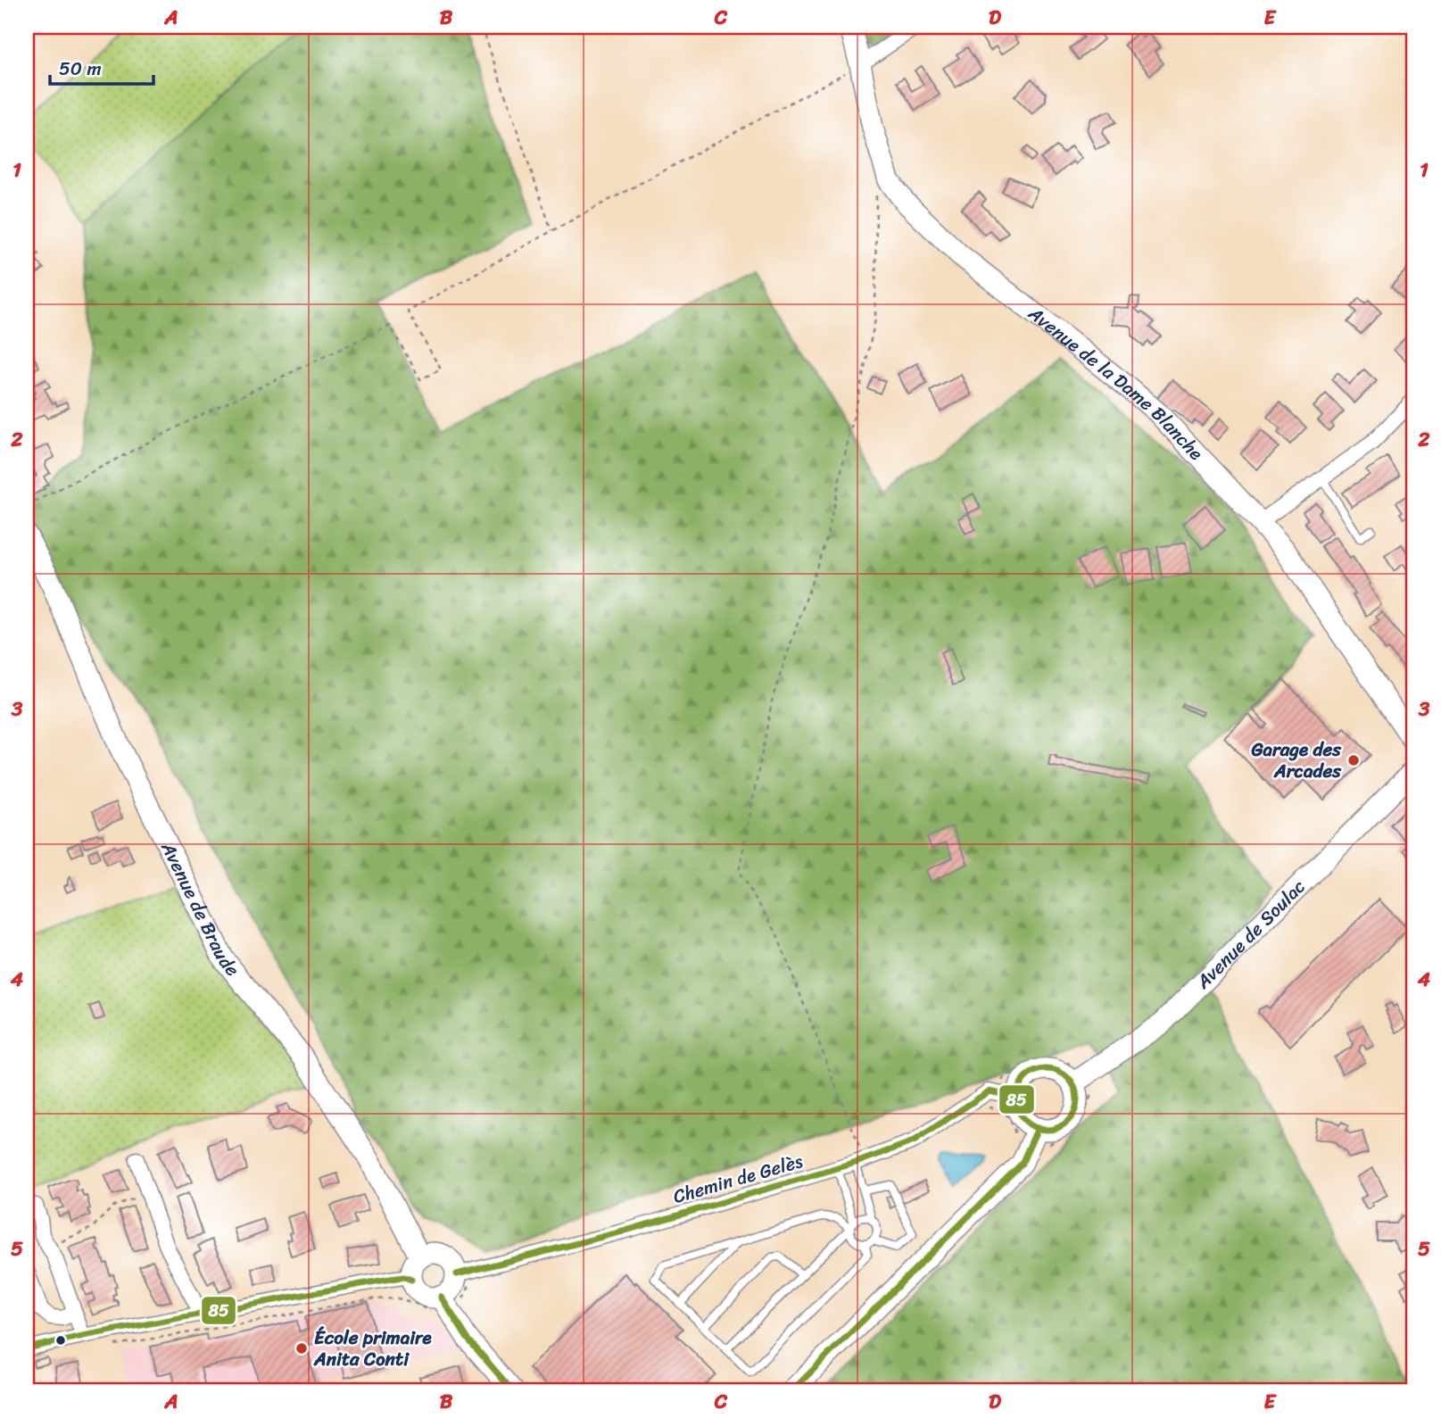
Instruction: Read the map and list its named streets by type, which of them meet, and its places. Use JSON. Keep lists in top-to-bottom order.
{
  "streets": {
    "main road": ["Avenue de la Dame Blanche", "Avenue de Braude", "Avenue de Soulac"],
    "street": ["Chemin de Gelès"]
  },
  "crossings": [
    ["Avenue de Braude", "Chemin de Gelès"],
    ["Avenue de Soulac", "Chemin de Gelès"]
  ],
  "places": ["Garage des Arcades", "École primaire Anita Conti"],
  "lines": ["transit line 85"],
  "scale_bar": "50 m",
  "grid": {
    "columns": [
      "A",
      "B",
      "C",
      "D",
      "E"
    ],
    "rows": [
      "1",
      "2",
      "3",
      "4",
      "5"
    ]
  }
}
